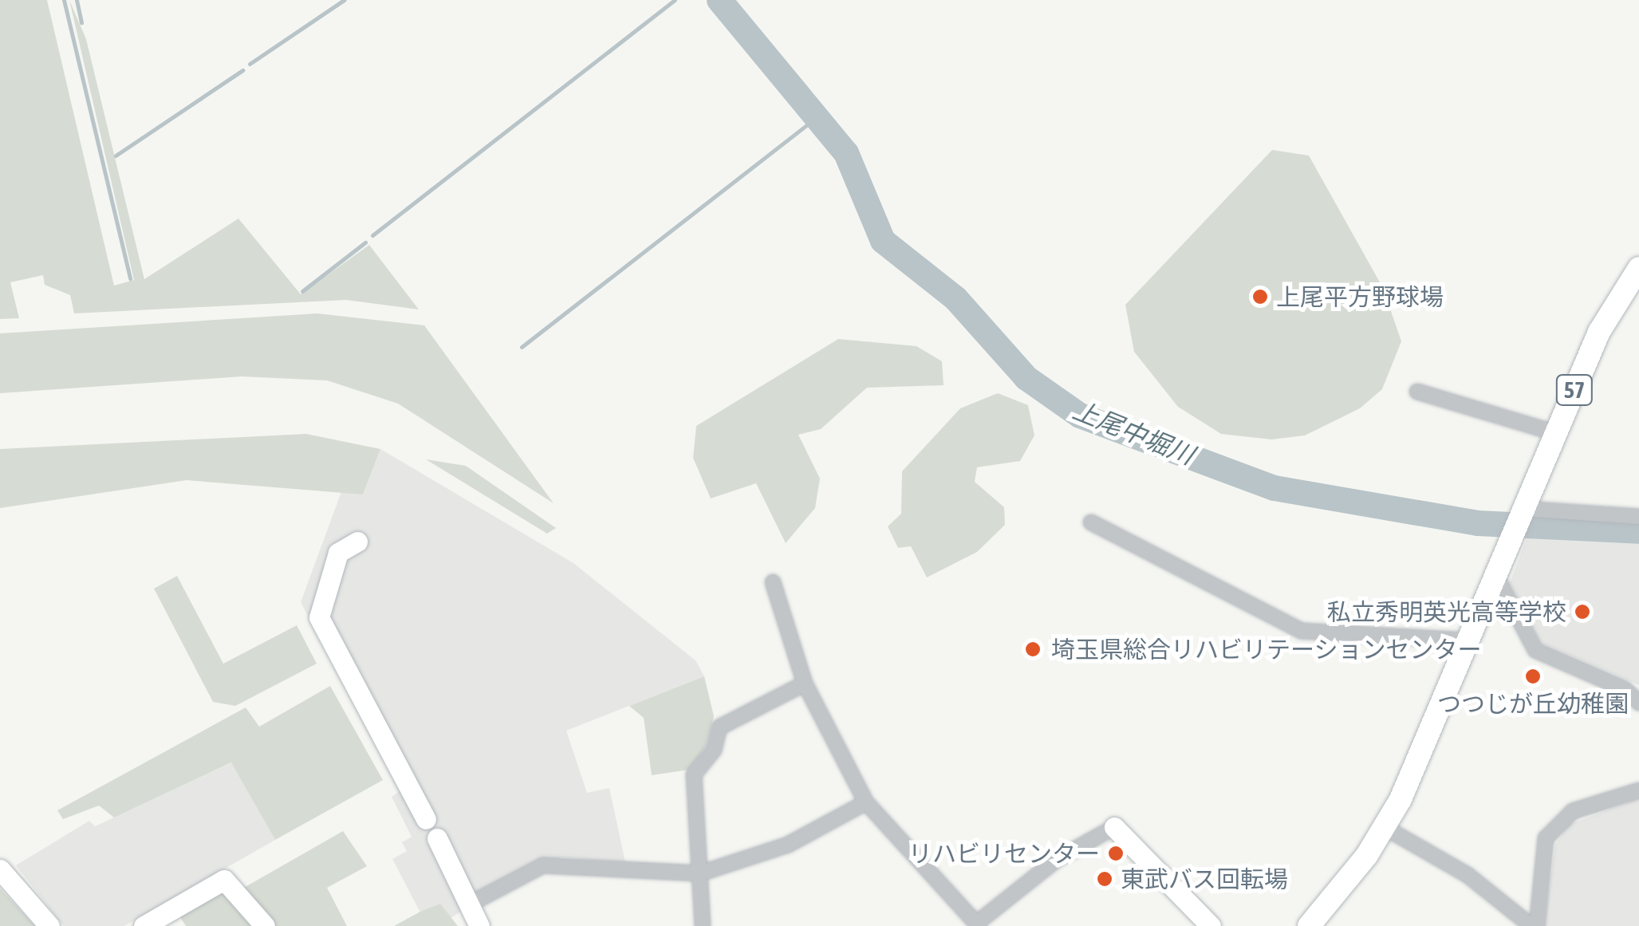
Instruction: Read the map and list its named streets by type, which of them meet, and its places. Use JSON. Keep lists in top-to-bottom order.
{
  "streets": {
    "main road": ["57"]
  },
  "water": ["上尾中堀川"],
  "places": [
    "上尾平方野球場",
    "私立秀明英光高等学校",
    "埼玉県総合リハビリテーションセンター",
    "つつじが丘幼稚園",
    "リハビリセンター",
    "東武バス回転場"
  ]
}
